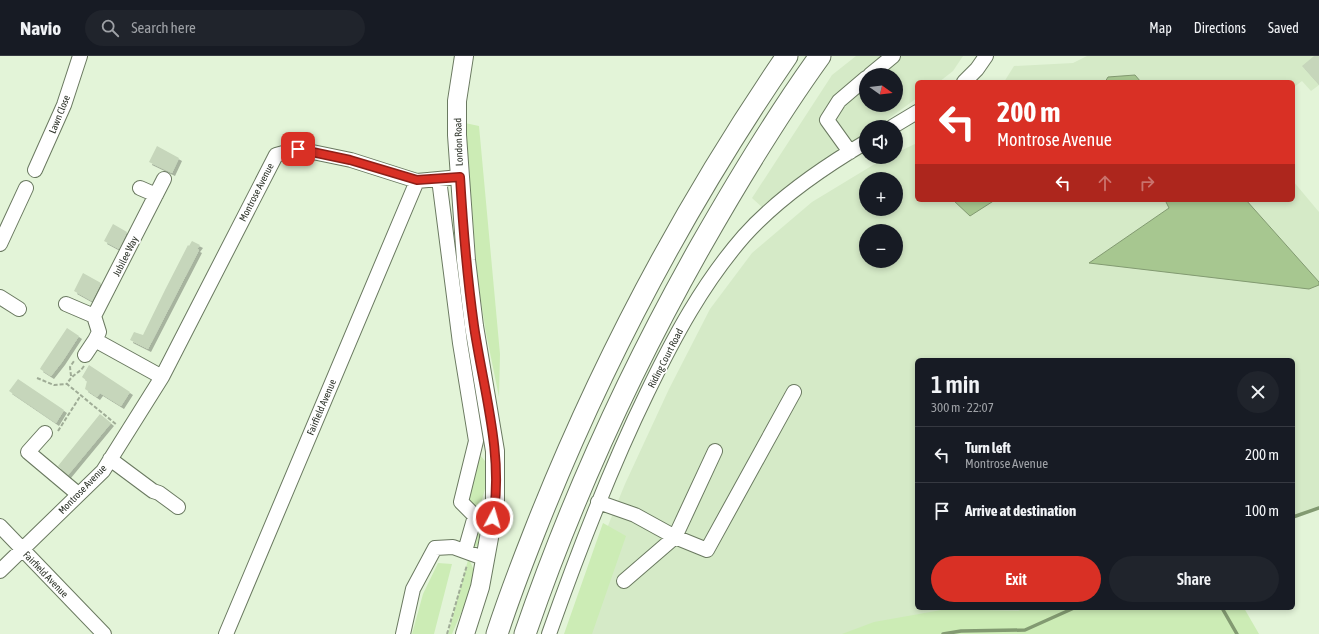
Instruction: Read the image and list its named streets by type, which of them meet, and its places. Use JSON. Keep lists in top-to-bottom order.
{
  "streets": {
    "main road": ["London Road"],
    "street": [
      "Lawn Close",
      "Montrose Avenue",
      "Jubilee Way",
      "Riding Court Road",
      "Fairfield Avenue"
    ]
  },
  "crossings": [
    ["London Road", "Montrose Avenue"],
    ["Montrose Avenue", "Fairfield Avenue"]
  ],
  "north": "right",
  "page": {
    "header": "Navio",
    "search": "Search here",
    "nav": ["Map", "Directions", "Saved"],
    "map_buttons": ["+", "−"],
    "turn": ["200 m", "Montrose Avenue"],
    "heading": ["1 min", "300 m · 22:07"],
    "list": [
      {
        "name": "Turn left",
        "note": "Montrose Avenue",
        "value": "200 m"
      },
      {
        "name": "Arrive at destination",
        "value": "100 m"
      }
    ],
    "buttons": ["Exit", "Share"]
  }
}
